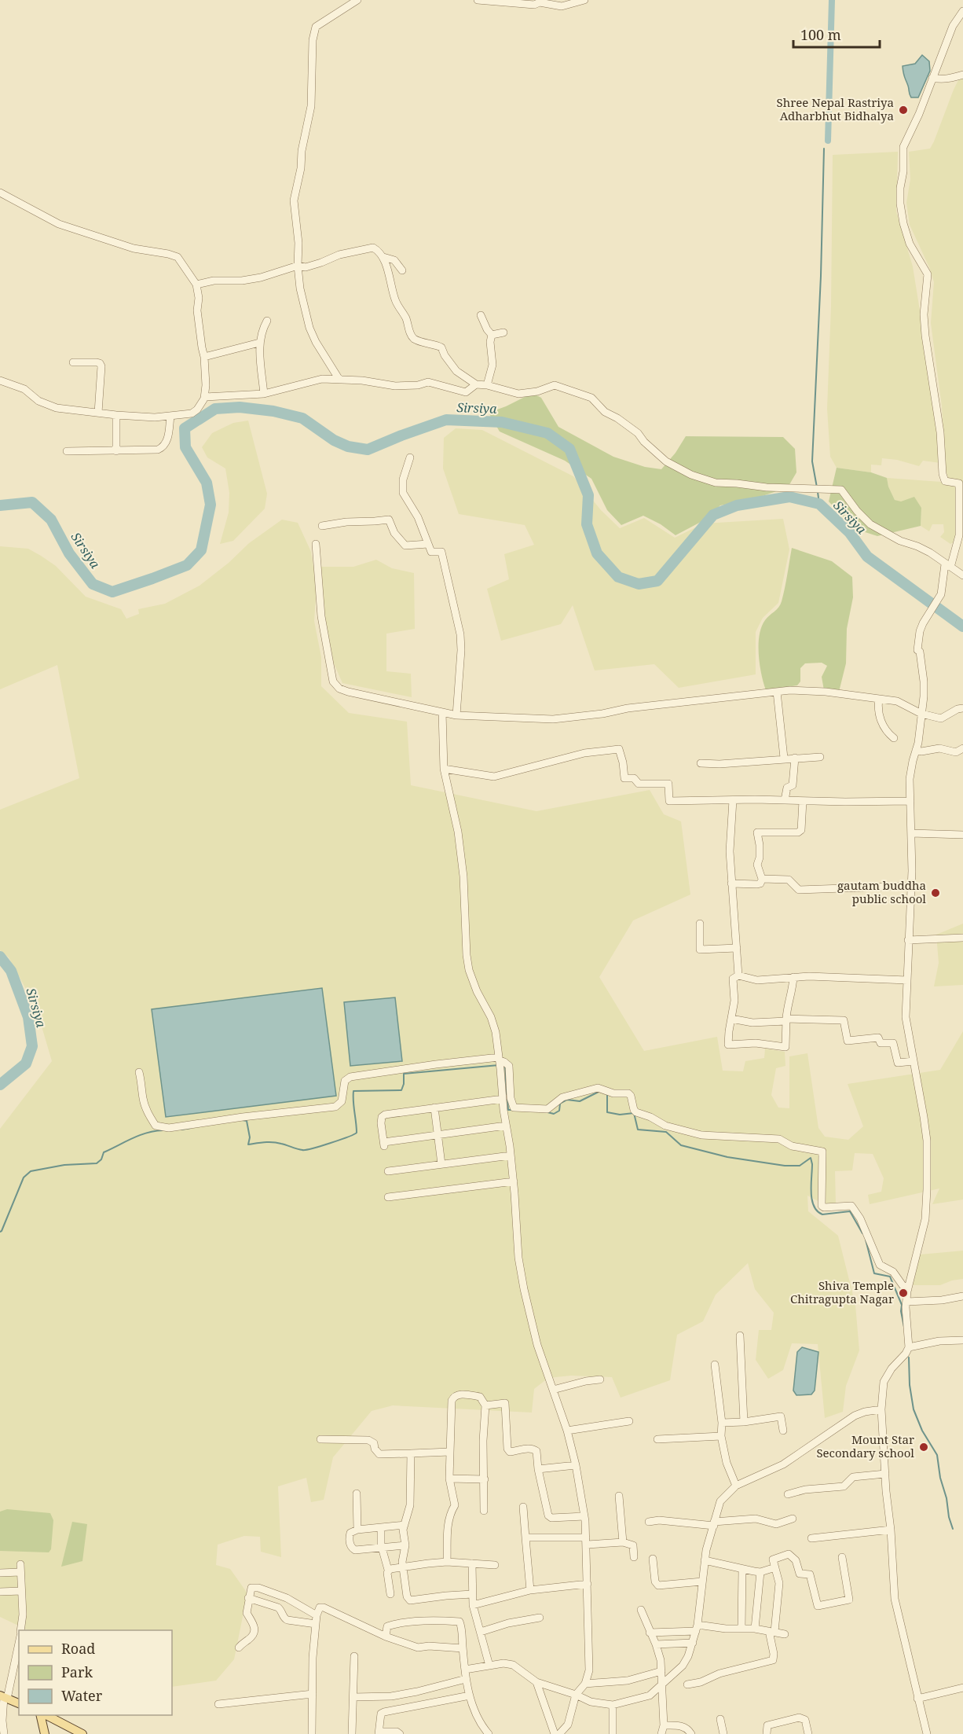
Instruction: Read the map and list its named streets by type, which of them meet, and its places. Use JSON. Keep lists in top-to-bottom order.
{
  "water": ["Sirsiya"],
  "places": [
    "Shree Nepal Rastriya Adharbhut Bidhalya",
    "gautam buddha public school",
    "Shiva Temple Chitragupta Nagar",
    "Mount Star Secondary school"
  ],
  "legend": ["Road", "Park", "Water"],
  "scale_bar": "100 m"
}
